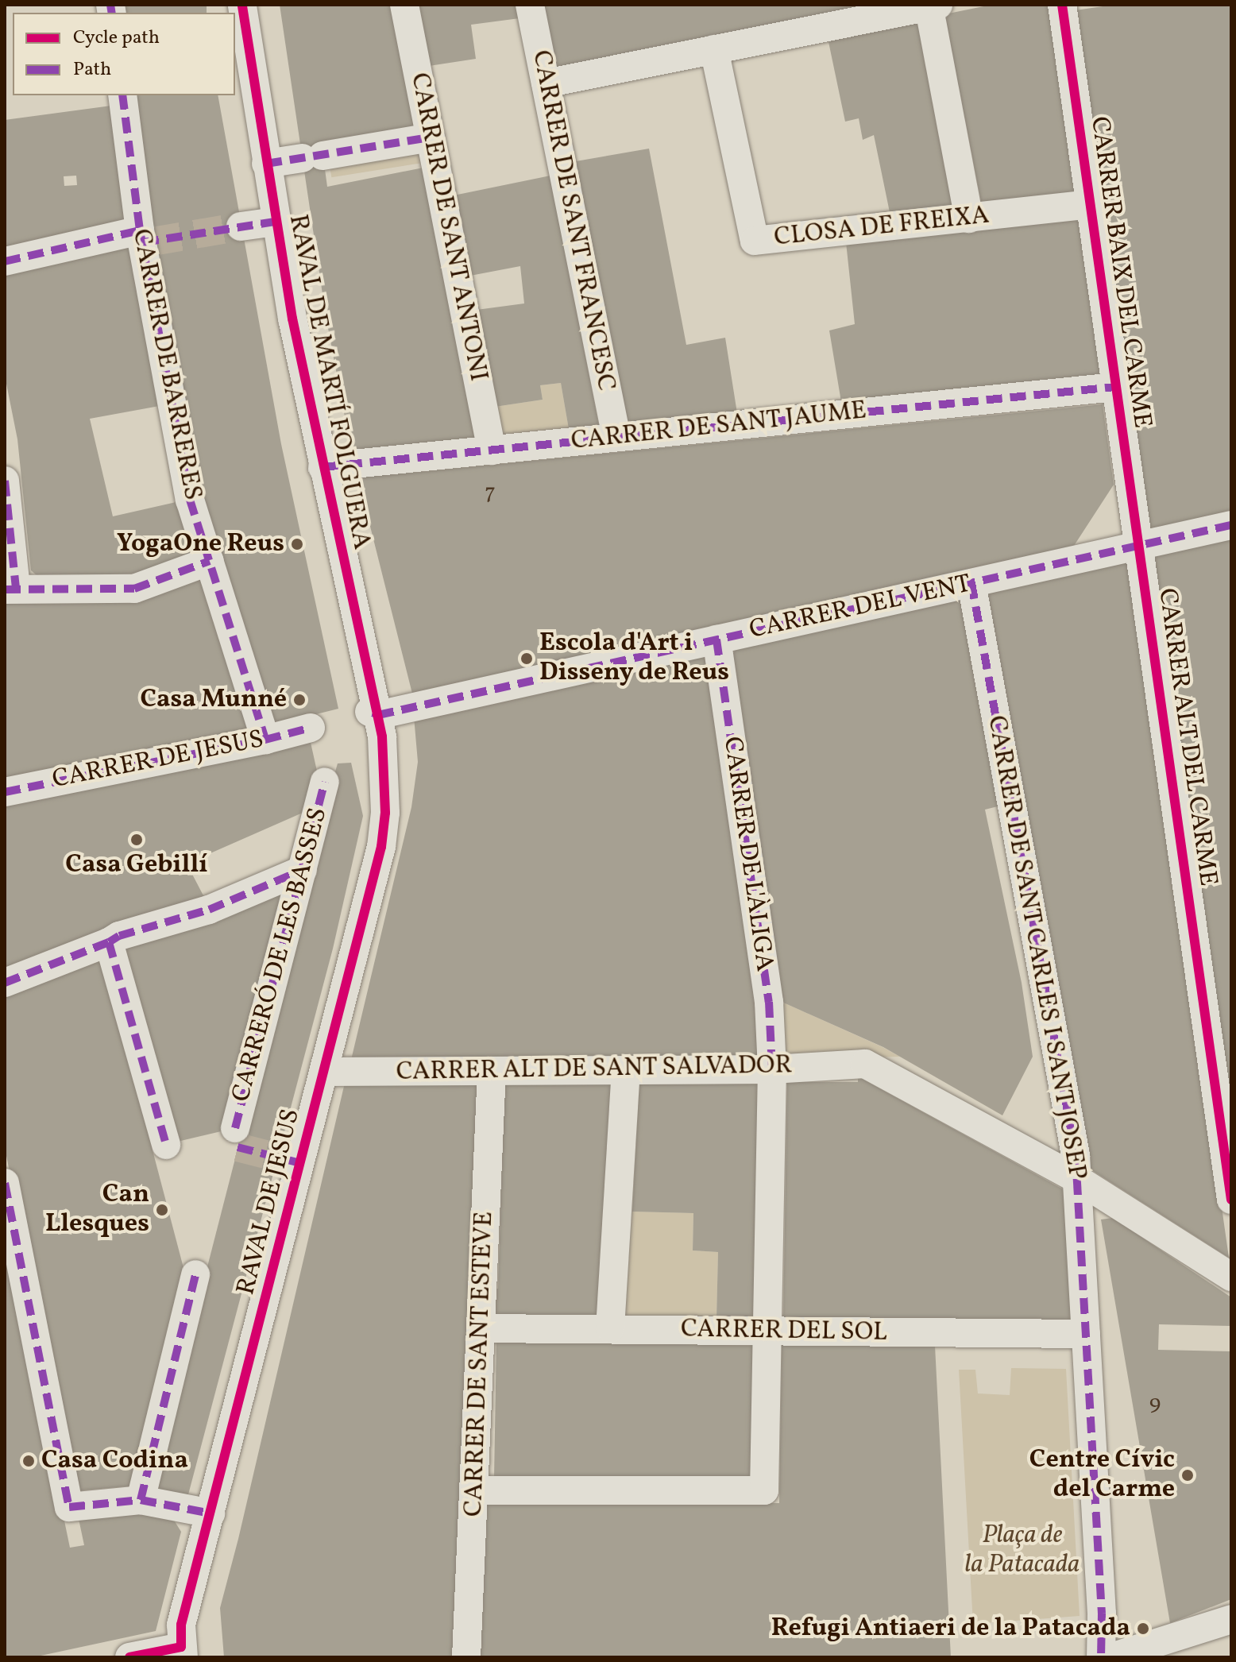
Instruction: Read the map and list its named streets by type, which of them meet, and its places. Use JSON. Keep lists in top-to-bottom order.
{
  "streets": {
    "street": [
      "CARRER DE SANT FRANCESC",
      "CARRER DE SANT ANTONI",
      "CLOSA DE FREIXA",
      "CARRER BAIX DEL CARME",
      "CARRER DE BARRERES",
      "RAVAL DE MARTÍ FOLGUERA",
      "CARRER DE SANT JAUME",
      "CARRER DEL VENT",
      "CARRER ALT DEL CARME",
      "CARRER DE JESUS",
      "CARRER DE L'ÀLIGA",
      "CARRER DE SANT CARLES I SANT JOSEP",
      "CARRERÓ DE LES BASSES",
      "CARRER ALT DE SANT SALVADOR",
      "RAVAL DE JESUS",
      "CARRER DEL SOL",
      "CARRER DE SANT ESTEVE"
    ]
  },
  "crossings": [
    ["CARRER DE SANT FRANCESC", "CARRER DE SANT JAUME"],
    ["CARRER DE SANT ANTONI", "CARRER DE SANT JAUME"],
    ["CLOSA DE FREIXA", "CARRER BAIX DEL CARME"],
    ["CARRER BAIX DEL CARME", "CARRER DE SANT JAUME"],
    ["CARRER BAIX DEL CARME", "CARRER DEL VENT"],
    ["CARRER BAIX DEL CARME", "CARRER ALT DEL CARME"],
    ["CARRER DE BARRERES", "CARRER DE JESUS"],
    ["RAVAL DE MARTÍ FOLGUERA", "CARRER DE SANT JAUME"],
    ["RAVAL DE MARTÍ FOLGUERA", "CARRER DEL VENT"],
    ["RAVAL DE MARTÍ FOLGUERA", "RAVAL DE JESUS"],
    ["CARRER DEL VENT", "CARRER ALT DEL CARME"],
    ["CARRER DEL VENT", "CARRER DE L'ÀLIGA"],
    ["CARRER DEL VENT", "CARRER DE SANT CARLES I SANT JOSEP"],
    ["CARRER DE L'ÀLIGA", "CARRER ALT DE SANT SALVADOR"],
    ["CARRER DE L'ÀLIGA", "CARRER DEL SOL"],
    ["CARRER DE L'ÀLIGA", "CARRER DE SANT ESTEVE"],
    ["CARRER DE SANT CARLES I SANT JOSEP", "CARRER ALT DE SANT SALVADOR"],
    ["CARRER DE SANT CARLES I SANT JOSEP", "CARRER DEL SOL"],
    ["CARRER ALT DE SANT SALVADOR", "RAVAL DE JESUS"],
    ["CARRER ALT DE SANT SALVADOR", "CARRER DE SANT ESTEVE"],
    ["CARRER DEL SOL", "CARRER DE SANT ESTEVE"]
  ],
  "parks": ["Plaça de la Patacada"],
  "places": [
    "YogaOne Reus",
    "Escola d'Art i Disseny de Reus",
    "Casa Munné",
    "Casa Gebillí",
    "Can Llesques",
    "Casa Codina",
    "Centre Cívic del Carme",
    "Refugi Antiaeri de la Patacada"
  ],
  "house_numbers": ["7", "9"],
  "legend": ["Cycle path", "Path"]
}
